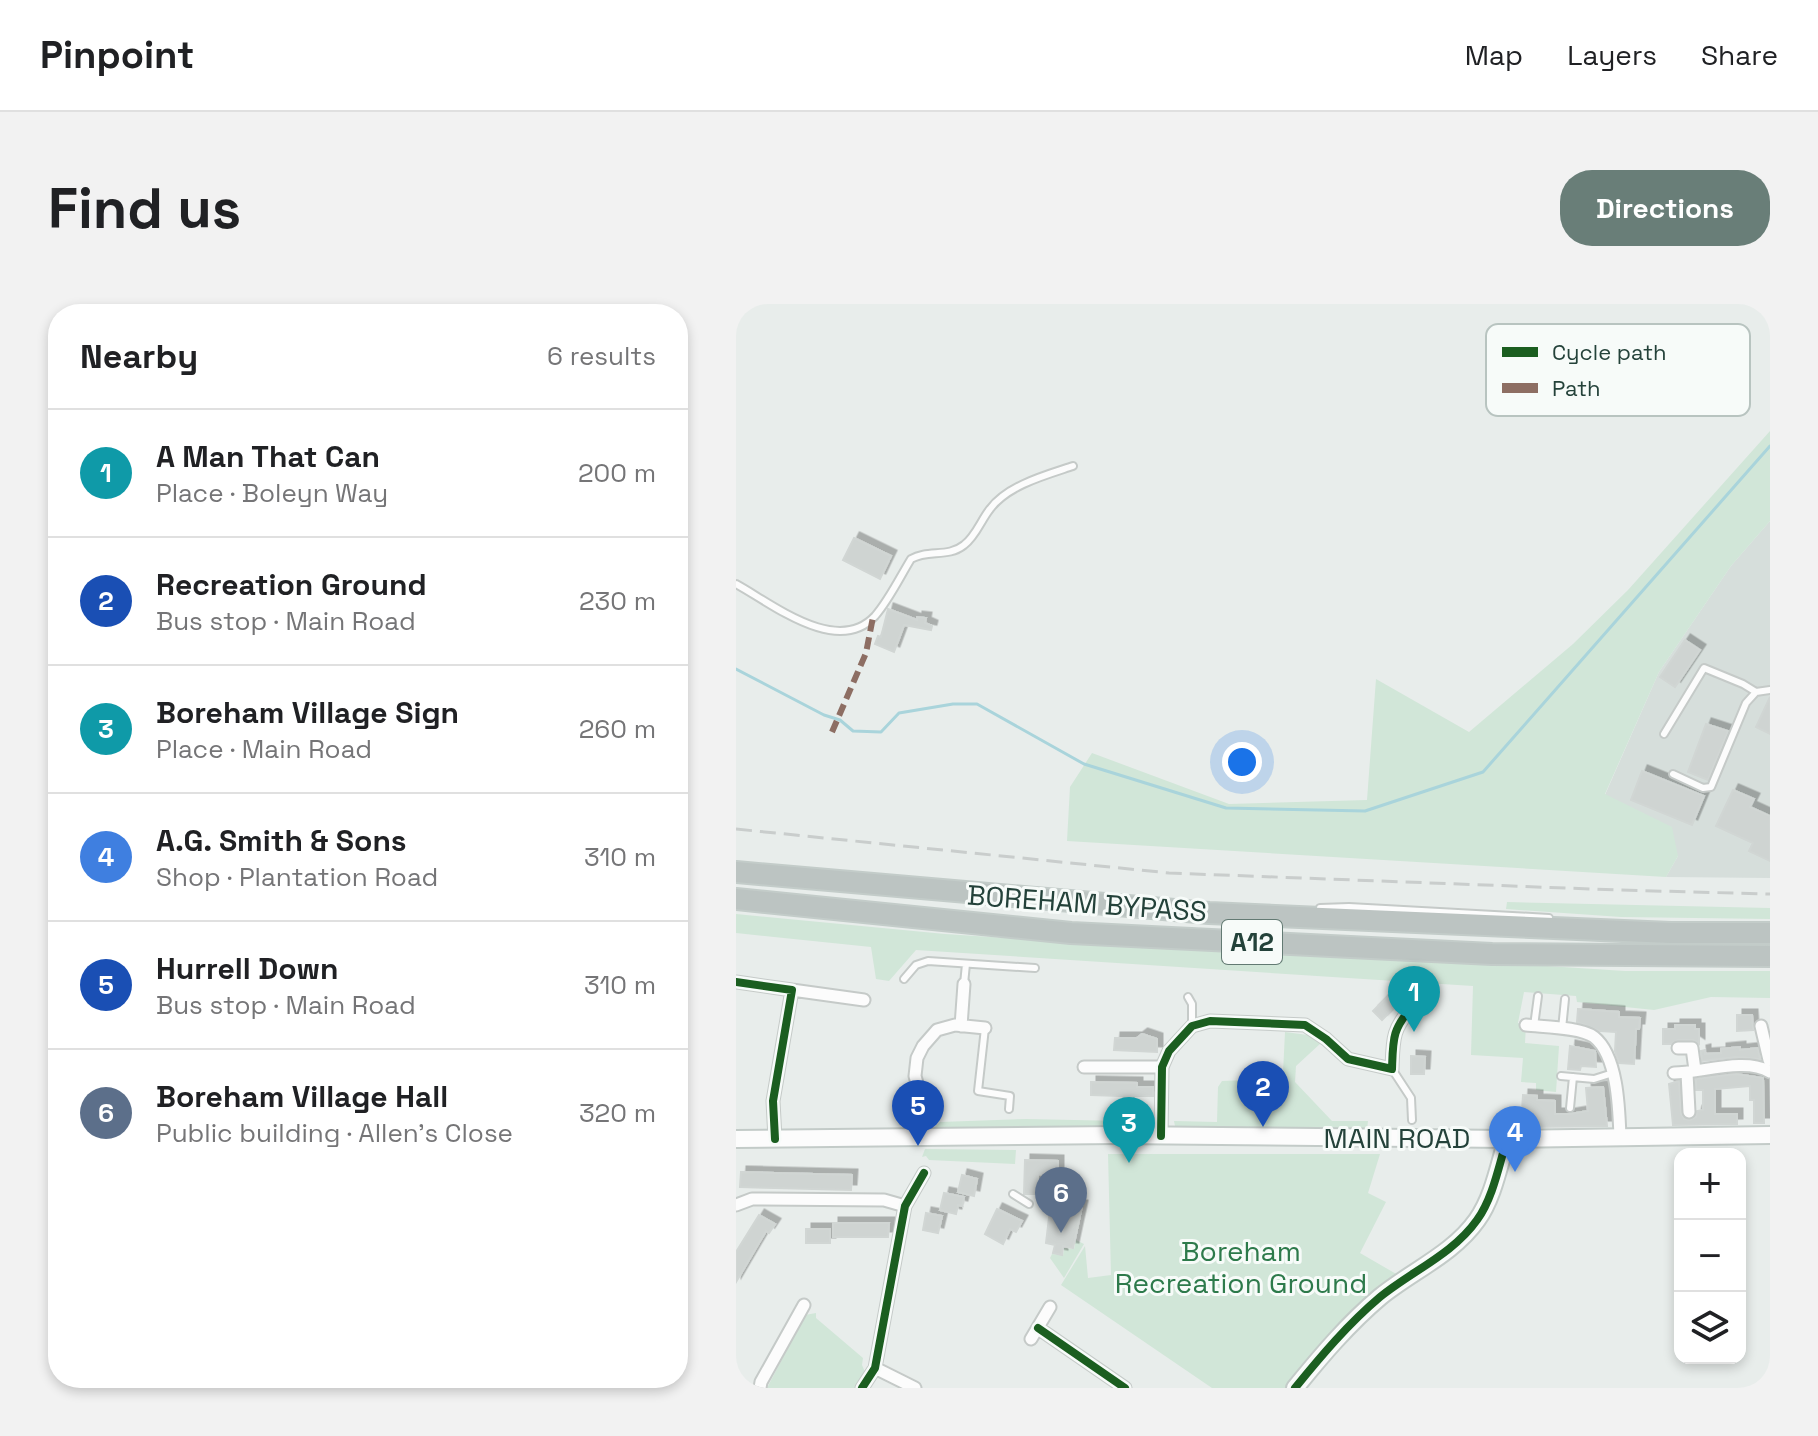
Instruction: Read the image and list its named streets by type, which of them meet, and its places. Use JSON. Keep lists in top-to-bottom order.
{
  "streets": {
    "highway": ["BOREHAM BYPASS", "A12"],
    "main road": ["MAIN ROAD"]
  },
  "parks": ["Boreham Recreation Ground"],
  "legend": ["Cycle path", "Path"],
  "page": {
    "header": "Pinpoint",
    "nav": ["Map", "Layers", "Share"],
    "buttons": "Directions",
    "title": "Find us",
    "heading": ["Nearby", "6 results"],
    "list": [
      {
        "mark": "1",
        "name": "A Man That Can",
        "note": "Place · Boleyn Way",
        "value": "200 m"
      },
      {
        "mark": "2",
        "name": "Recreation Ground",
        "note": "Bus stop · Main Road",
        "value": "230 m"
      },
      {
        "mark": "3",
        "name": "Boreham Village Sign",
        "note": "Place · Main Road",
        "value": "260 m"
      },
      {
        "mark": "4",
        "name": "A.G. Smith & Sons",
        "note": "Shop · Plantation Road",
        "value": "310 m"
      },
      {
        "mark": "5",
        "name": "Hurrell Down",
        "note": "Bus stop · Main Road",
        "value": "310 m"
      },
      {
        "mark": "6",
        "name": "Boreham Village Hall",
        "note": "Public building · Allen's Close",
        "value": "320 m"
      }
    ],
    "pins": [
      "1",
      "2",
      "5",
      "3",
      "4",
      "6"
    ],
    "map_buttons": ["+", "−"]
  }
}
